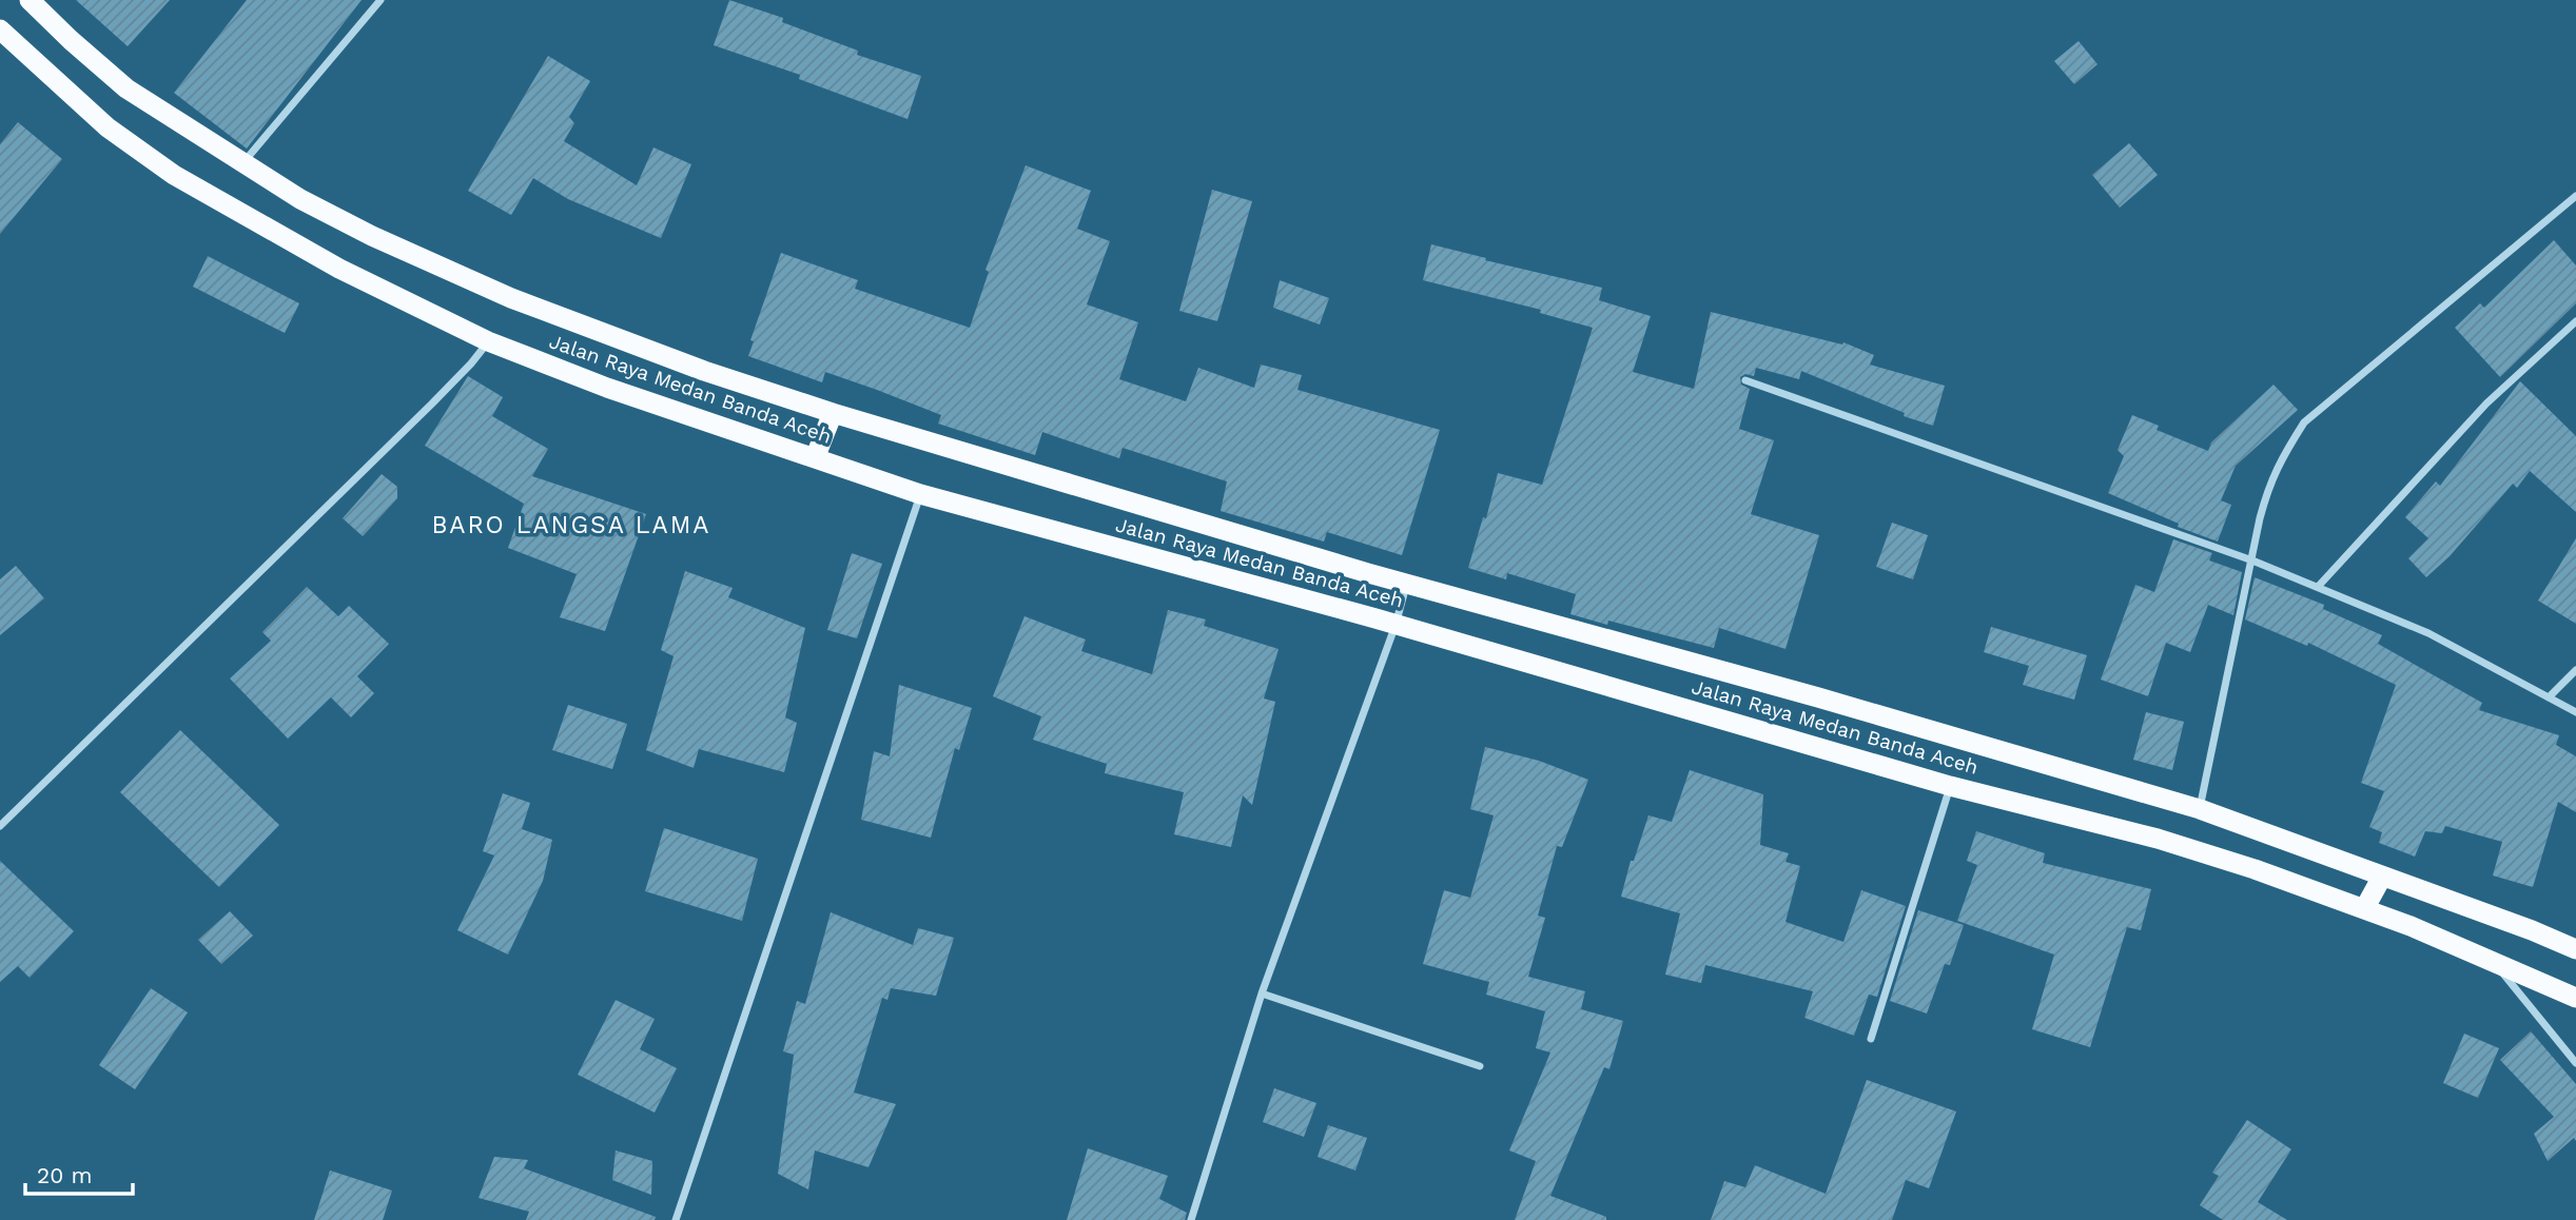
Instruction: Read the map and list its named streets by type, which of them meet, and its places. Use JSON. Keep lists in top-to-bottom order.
{
  "streets": {
    "highway": ["Jalan Raya Medan Banda Aceh"]
  },
  "districts": ["BARO LANGSA LAMA"],
  "scale_bar": "20 m"
}
